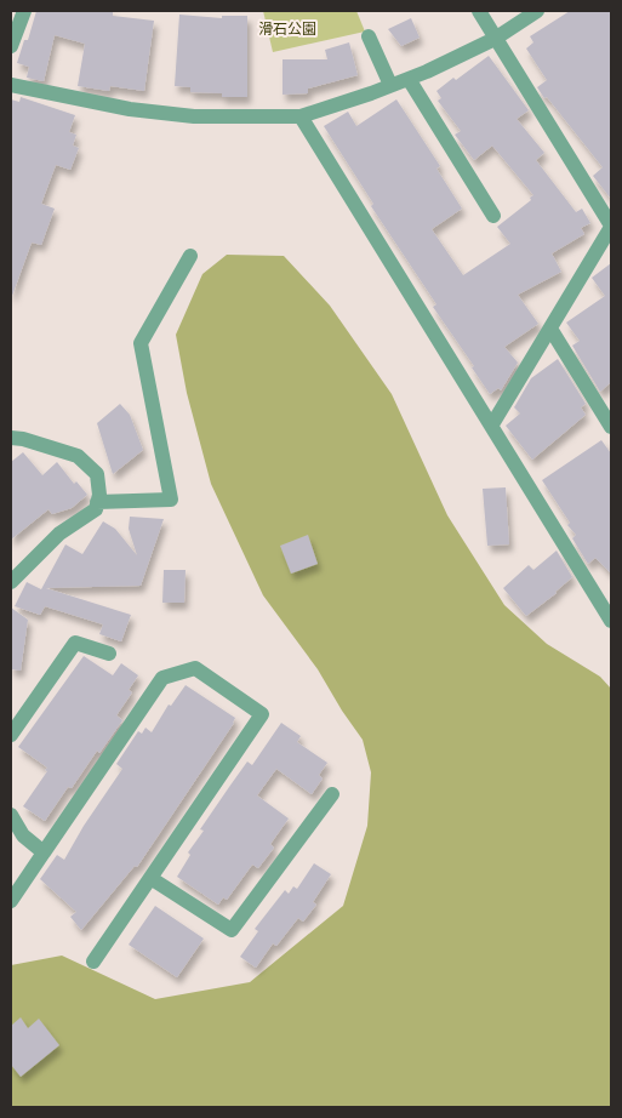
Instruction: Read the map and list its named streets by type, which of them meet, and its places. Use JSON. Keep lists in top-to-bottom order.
{
  "parks": ["滑石公園"]
}
